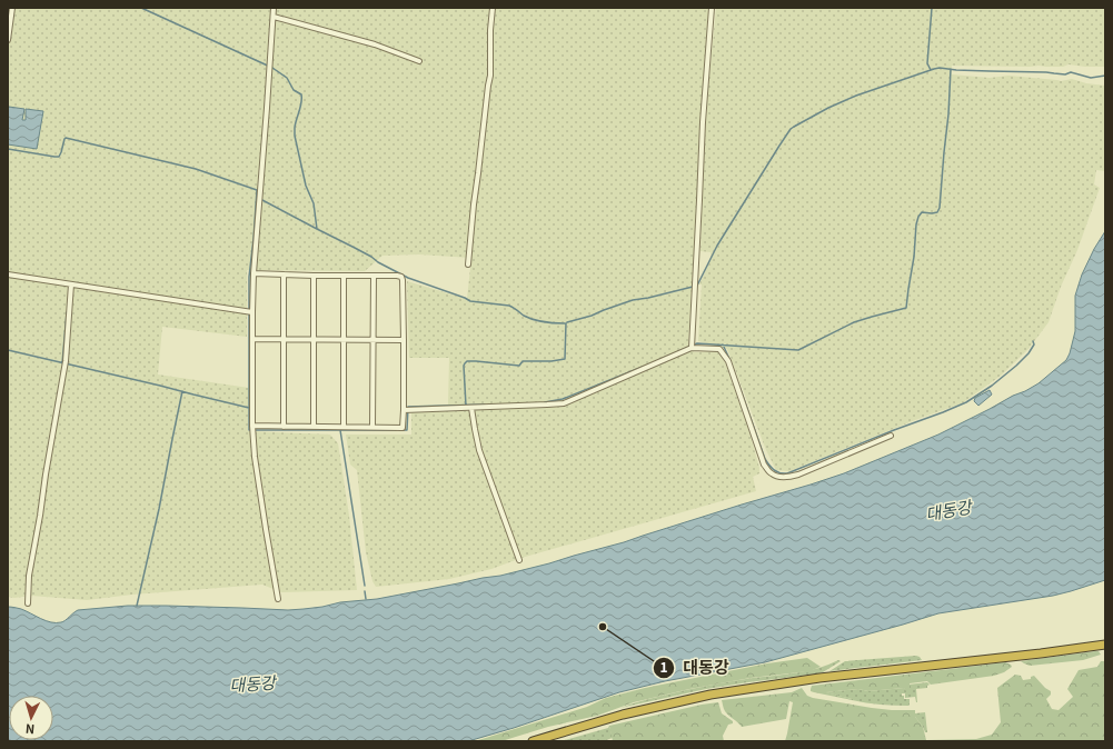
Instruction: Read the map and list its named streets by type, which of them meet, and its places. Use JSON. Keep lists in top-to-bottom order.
{
  "water": ["대동강"],
  "places": ["대동강"],
  "north": "bottom"
}
